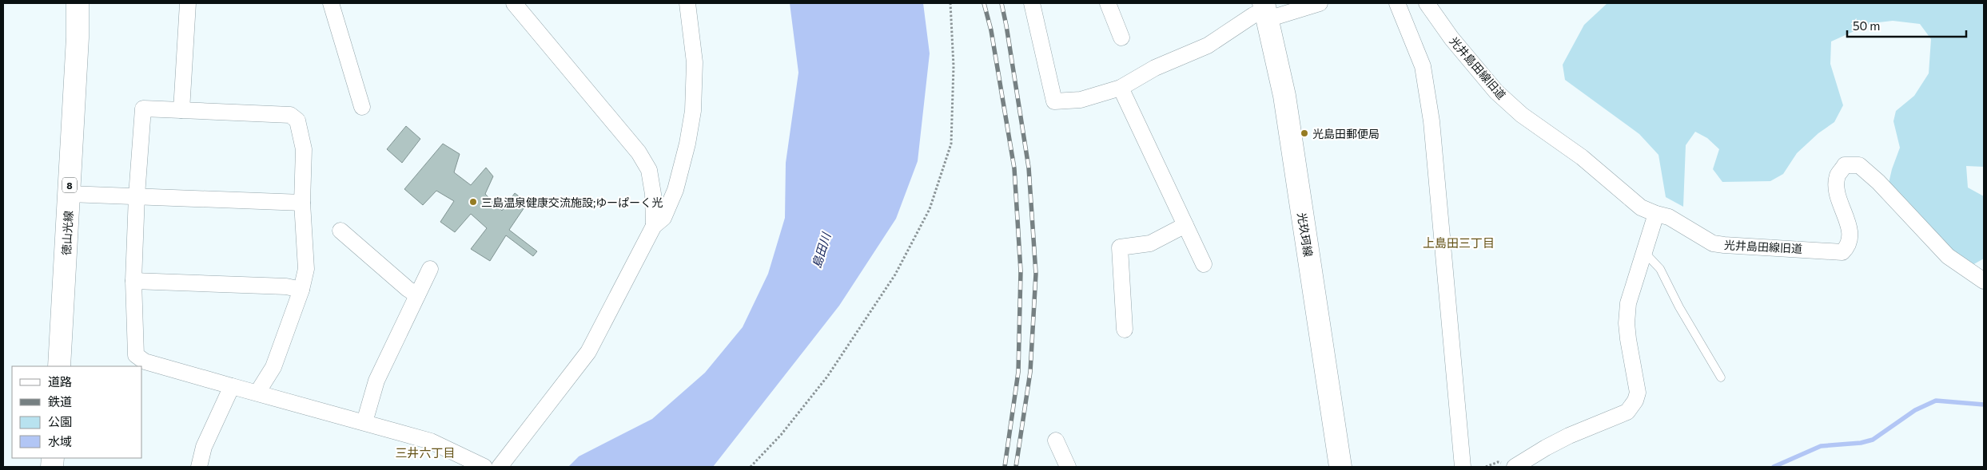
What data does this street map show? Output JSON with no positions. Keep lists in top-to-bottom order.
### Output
{
  "streets": {
    "main road": ["8", "徳山光線", "光玖珂線"],
    "street": ["光井島田線旧道"]
  },
  "districts": ["上島田三丁目", "三井六丁目"],
  "water": ["島田川"],
  "places": ["光島田郵便局", "三島温泉健康交流施設;ゆーぱーく光"],
  "legend": [
    "道路",
    "鉄道",
    "公園",
    "水域"
  ],
  "scale_bar": "50 m"
}
